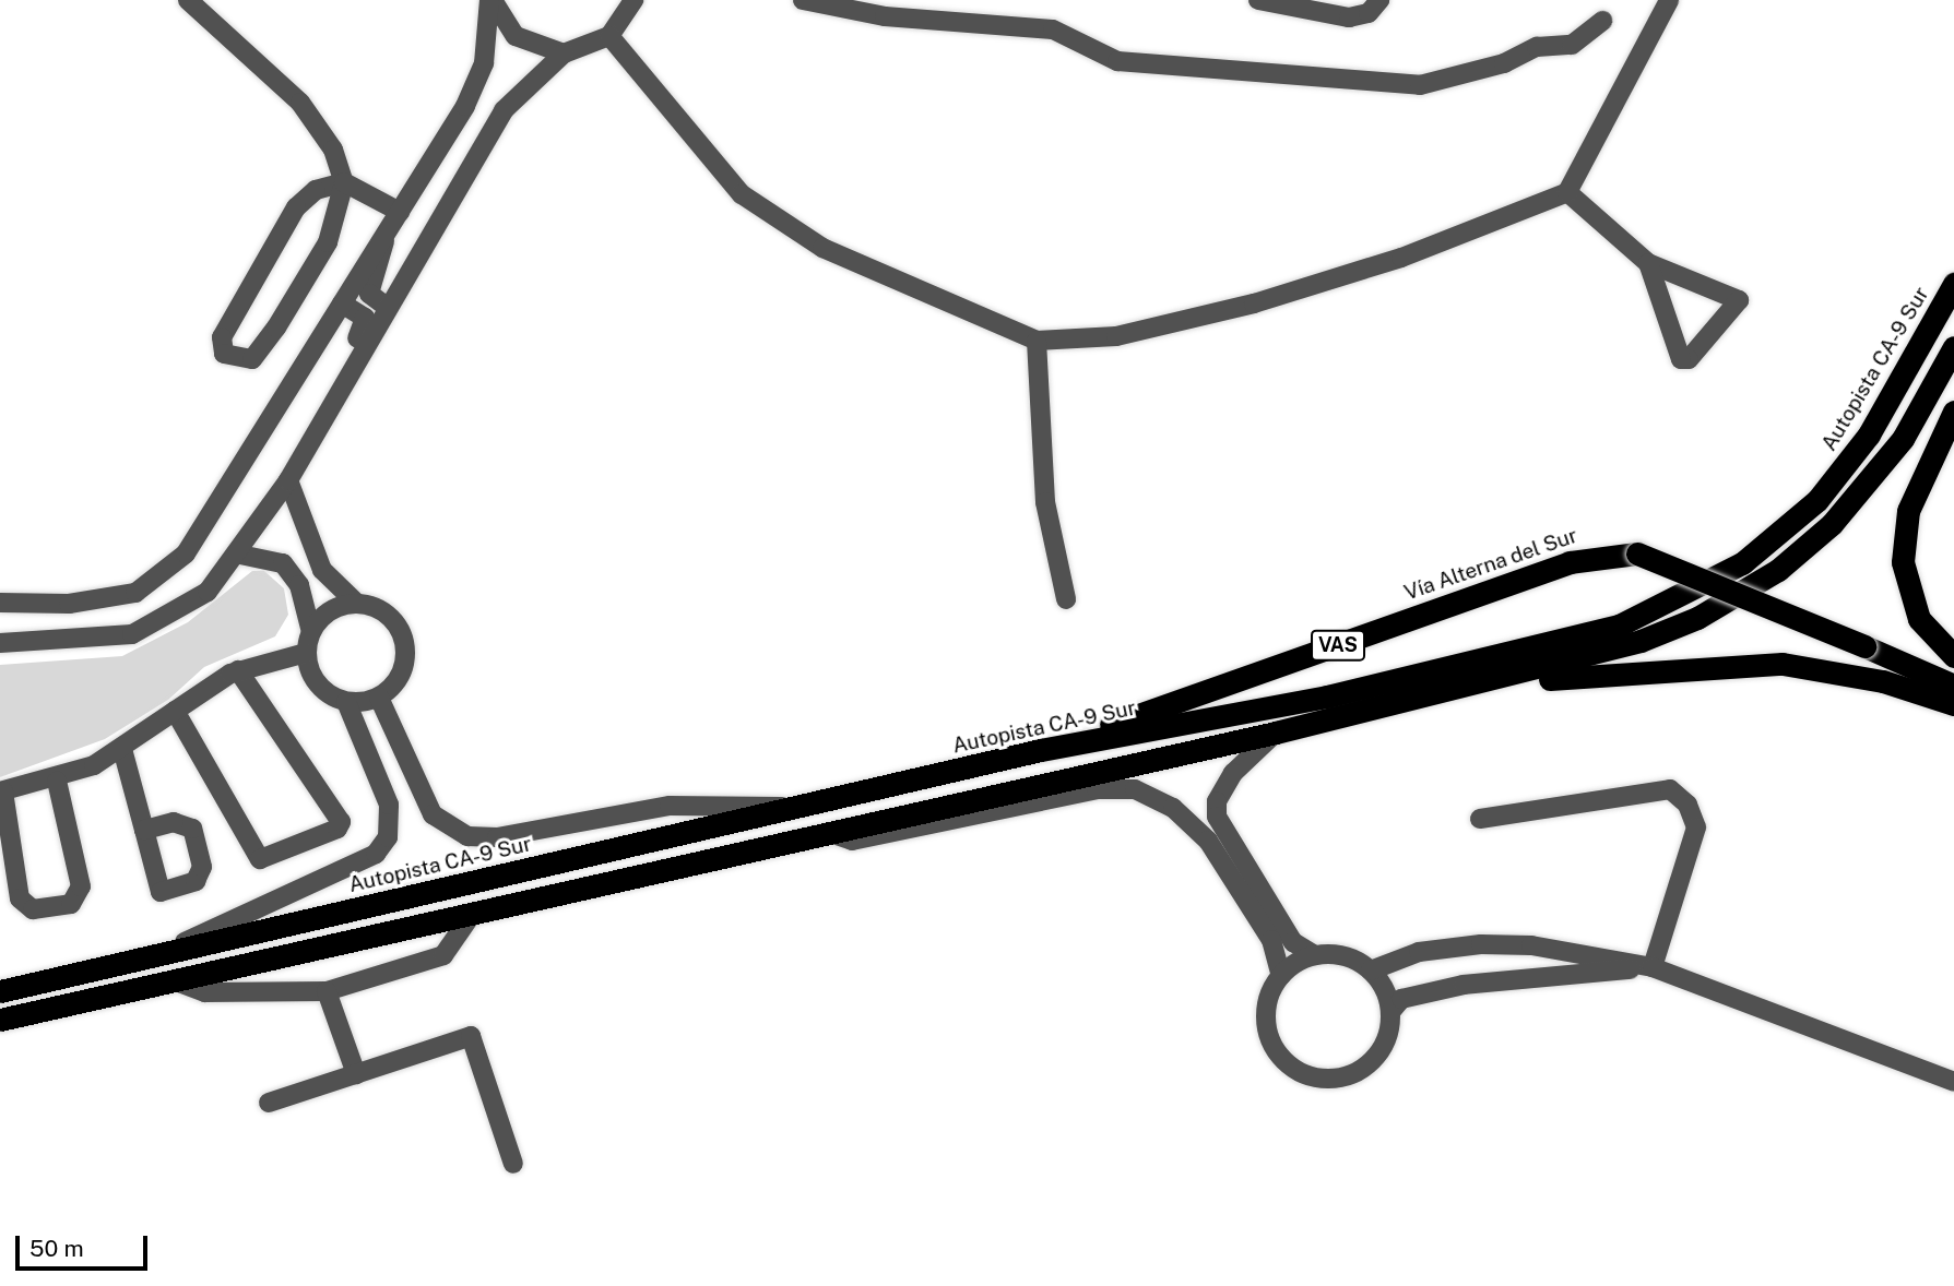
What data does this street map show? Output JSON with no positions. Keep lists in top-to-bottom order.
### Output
{
  "streets": {
    "highway": ["Autopista CA-9 Sur", "Vía Alterna del Sur", "VAS"]
  },
  "crossings": [
    ["Autopista CA-9 Sur", "Vía Alterna del Sur"]
  ],
  "scale_bar": "50 m"
}
